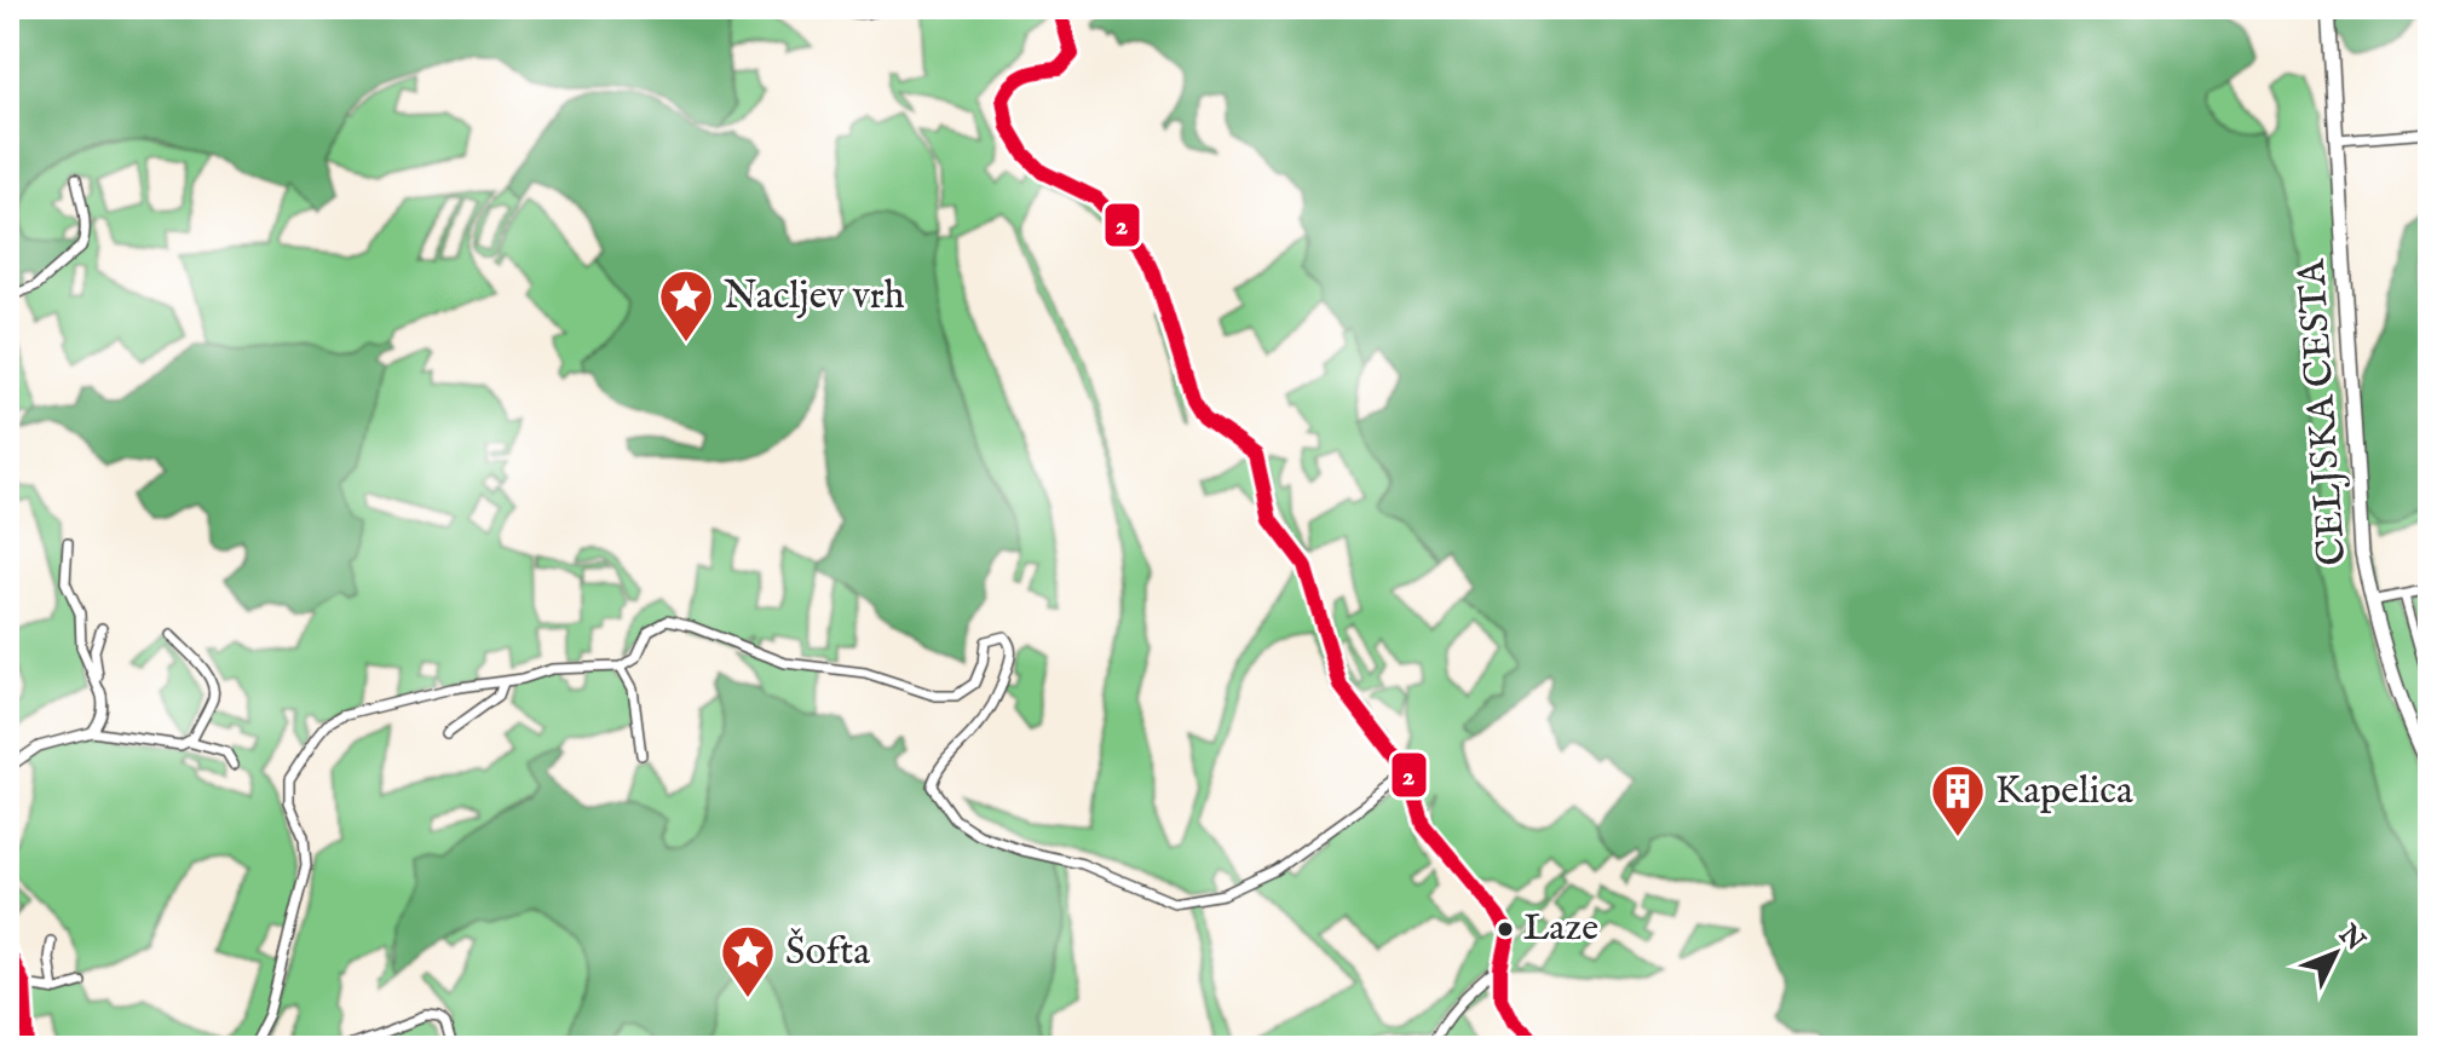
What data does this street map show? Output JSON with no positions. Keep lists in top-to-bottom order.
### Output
{
  "streets": {
    "main road": ["CELJSKA CESTA"]
  },
  "places": {
    "place": ["Nacljev vrh", "Šofta"],
    "building": ["Kapelica"],
    "other": ["Laze"]
  },
  "lines": ["transit line 2"],
  "north": "top right"
}
